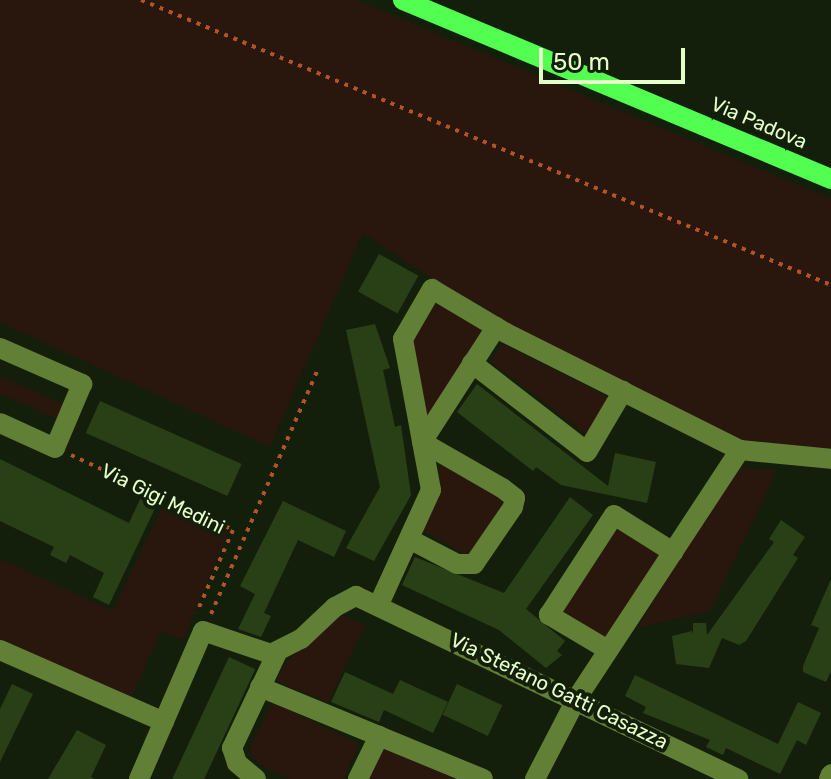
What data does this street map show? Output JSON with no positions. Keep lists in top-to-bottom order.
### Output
{
  "streets": {
    "main road": ["Via Padova"],
    "street": ["Via Stefano Gatti Casazza"],
    "path": ["Via Gigi Medini"]
  },
  "scale_bar": "50 m"
}
